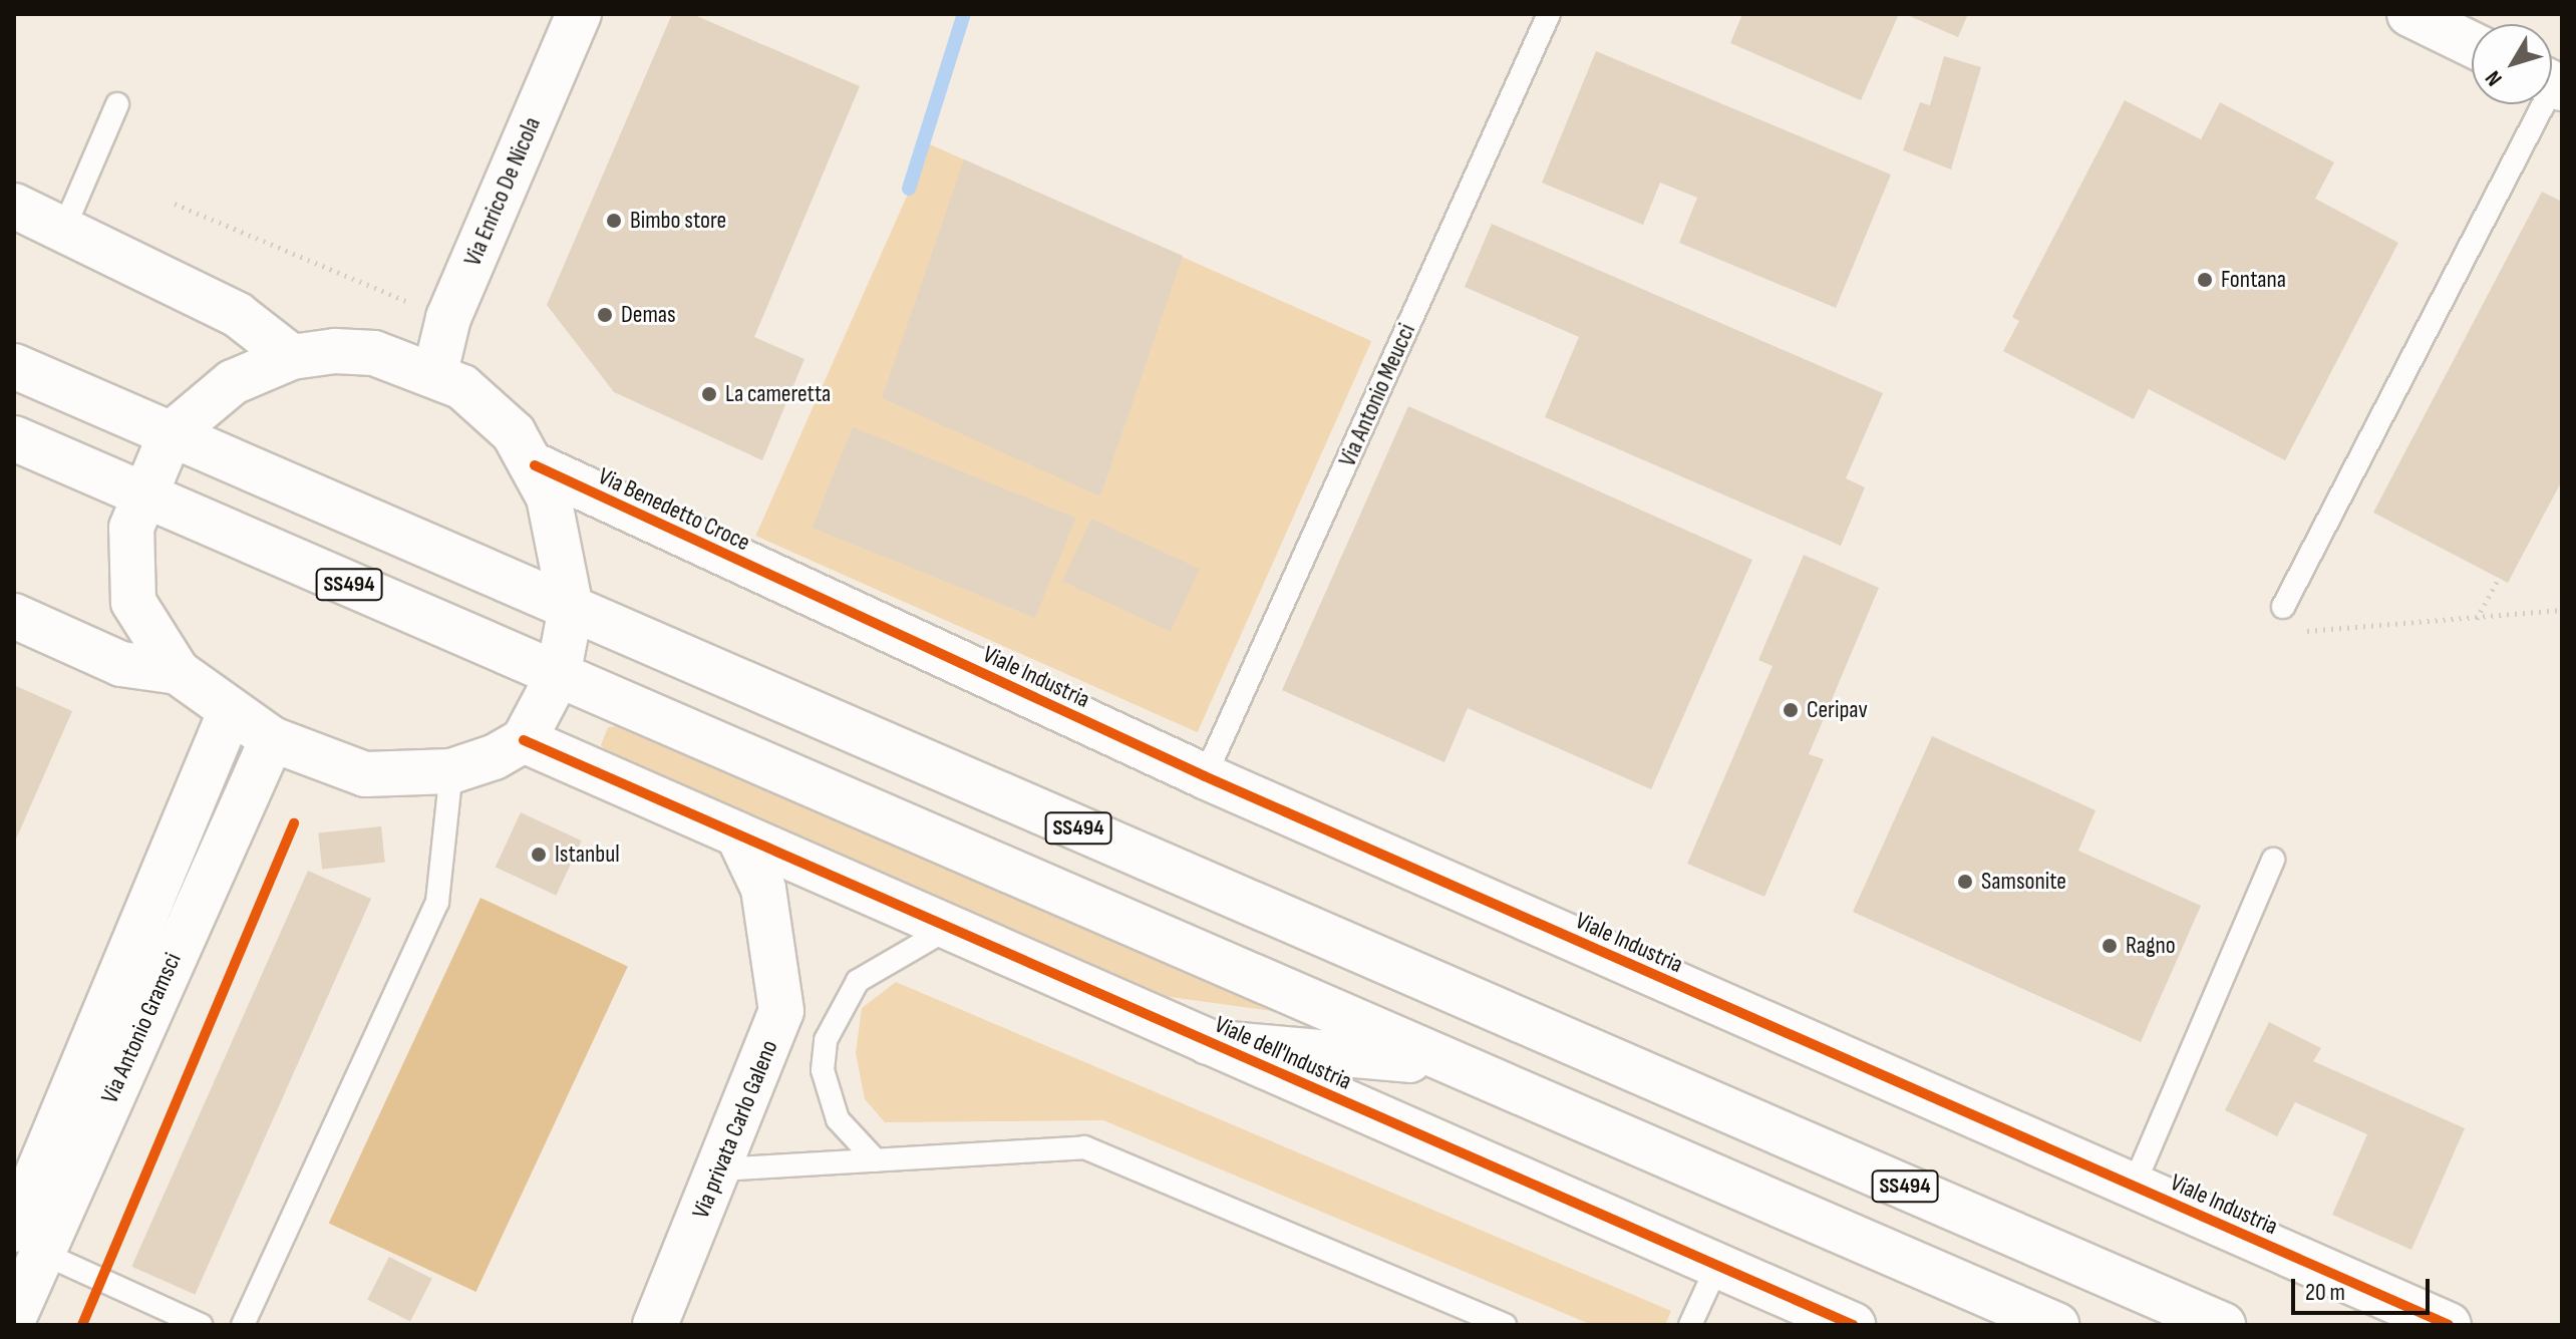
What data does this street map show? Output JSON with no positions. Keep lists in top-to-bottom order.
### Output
{
  "streets": {
    "street": [
      "Via Enrico De Nicola",
      "Via Benedetto Croce",
      "SS494",
      "Viale Industria",
      "Via Antonio Gramsci",
      "Viale dell'Industria",
      "Via privata Carlo Galeno"
    ],
    "lane": ["Via Antonio Meucci"]
  },
  "crossings": [
    ["Via Antonio Meucci", "Viale Industria"],
    ["Via Benedetto Croce", "Viale Industria"],
    ["Viale dell'Industria", "Via privata Carlo Galeno"]
  ],
  "places": [
    "Bimbo store",
    "Fontana",
    "Demas",
    "La cameretta",
    "Ceripav",
    "Istanbul",
    "Samsonite",
    "Ragno"
  ],
  "scale_bar": "20 m",
  "north": "bottom left"
}
